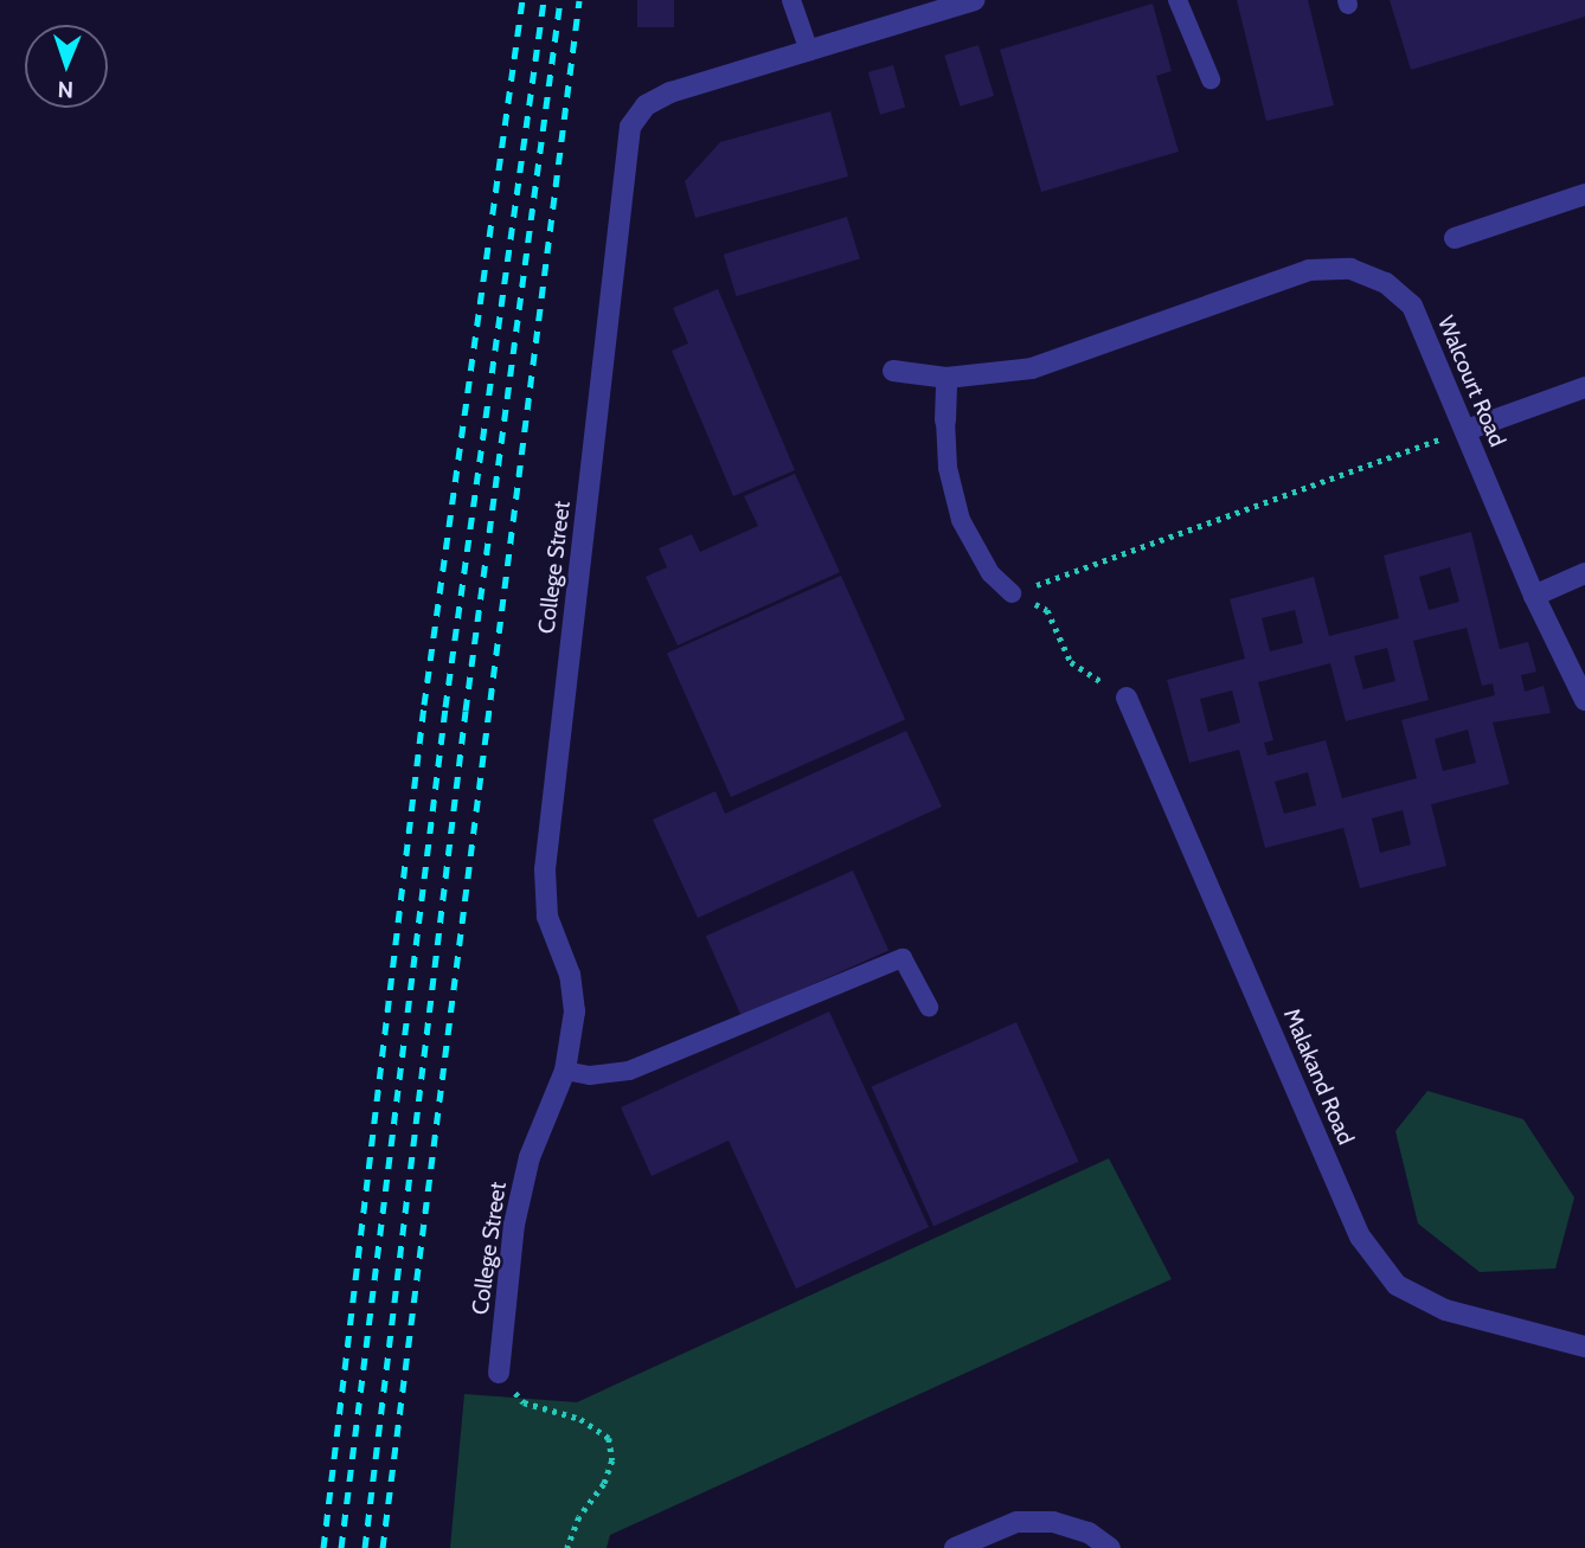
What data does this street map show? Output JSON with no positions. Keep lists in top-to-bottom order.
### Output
{
  "streets": {
    "street": ["Walcourt Road", "College Street", "Malakand Road"]
  },
  "north": "bottom"
}
